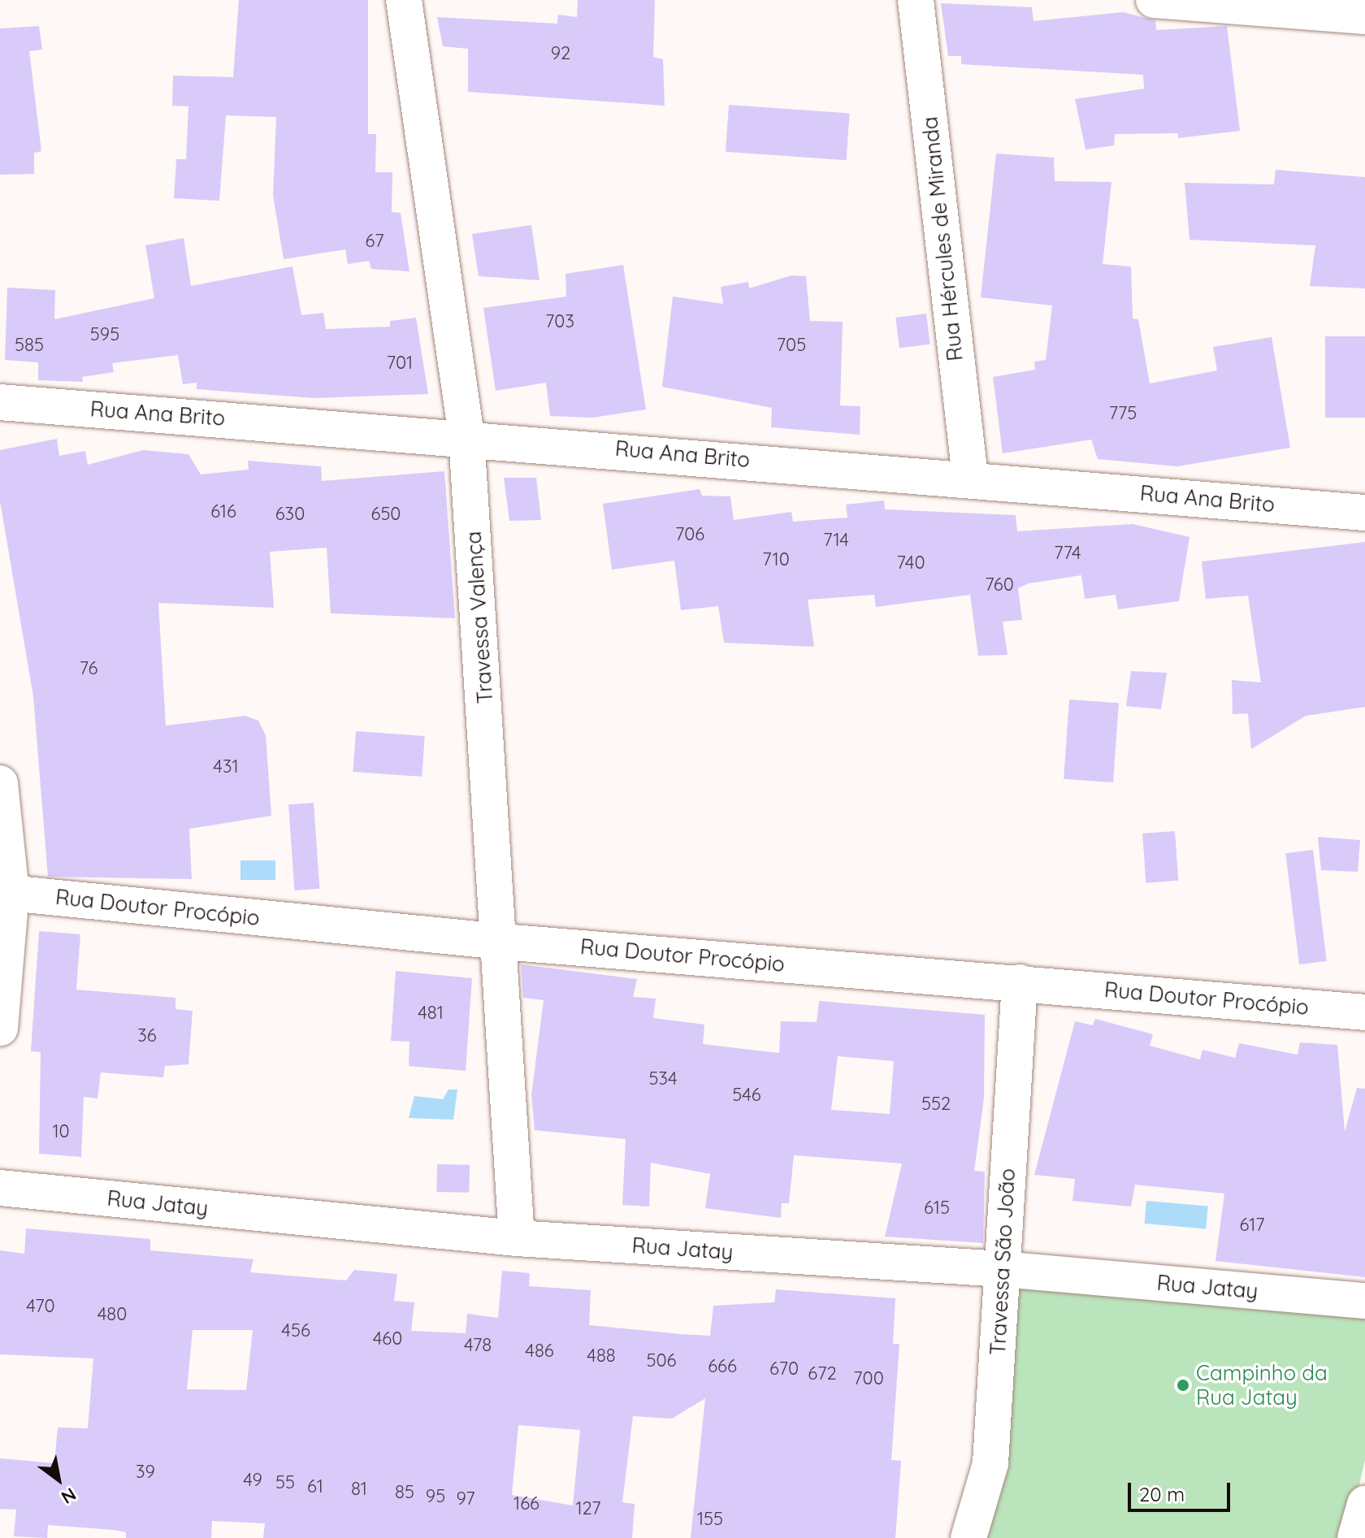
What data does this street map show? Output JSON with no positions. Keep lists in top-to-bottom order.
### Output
{
  "streets": {
    "street": [
      "Rua Hércules de Miranda",
      "Rua Ana Brito",
      "Travessa Valença",
      "Rua Doutor Procópio",
      "Rua Jatay",
      "Travessa São João"
    ]
  },
  "crossings": [
    ["Rua Hércules de Miranda", "Rua Ana Brito"],
    ["Rua Ana Brito", "Travessa Valença"],
    ["Travessa Valença", "Rua Doutor Procópio"],
    ["Travessa Valença", "Rua Jatay"],
    ["Rua Doutor Procópio", "Travessa São João"],
    ["Rua Jatay", "Travessa São João"]
  ],
  "places": ["Campinho da Rua Jatay"],
  "house_numbers": [
    "92",
    "67",
    "703",
    "595",
    "585",
    "705",
    "701",
    "775",
    "616",
    "630",
    "650",
    "706",
    "714",
    "774",
    "710",
    "740",
    "760",
    "76",
    "431",
    "481",
    "36",
    "534",
    "546",
    "552",
    "10",
    "615",
    "617",
    "470",
    "480",
    "456",
    "460",
    "478",
    "486",
    "488",
    "506",
    "666",
    "670",
    "672",
    "700",
    "39",
    "49",
    "55",
    "61",
    "81",
    "85",
    "95",
    "97",
    "166",
    "127",
    "155"
  ],
  "scale_bar": "20 m",
  "north": "bottom right"
}
